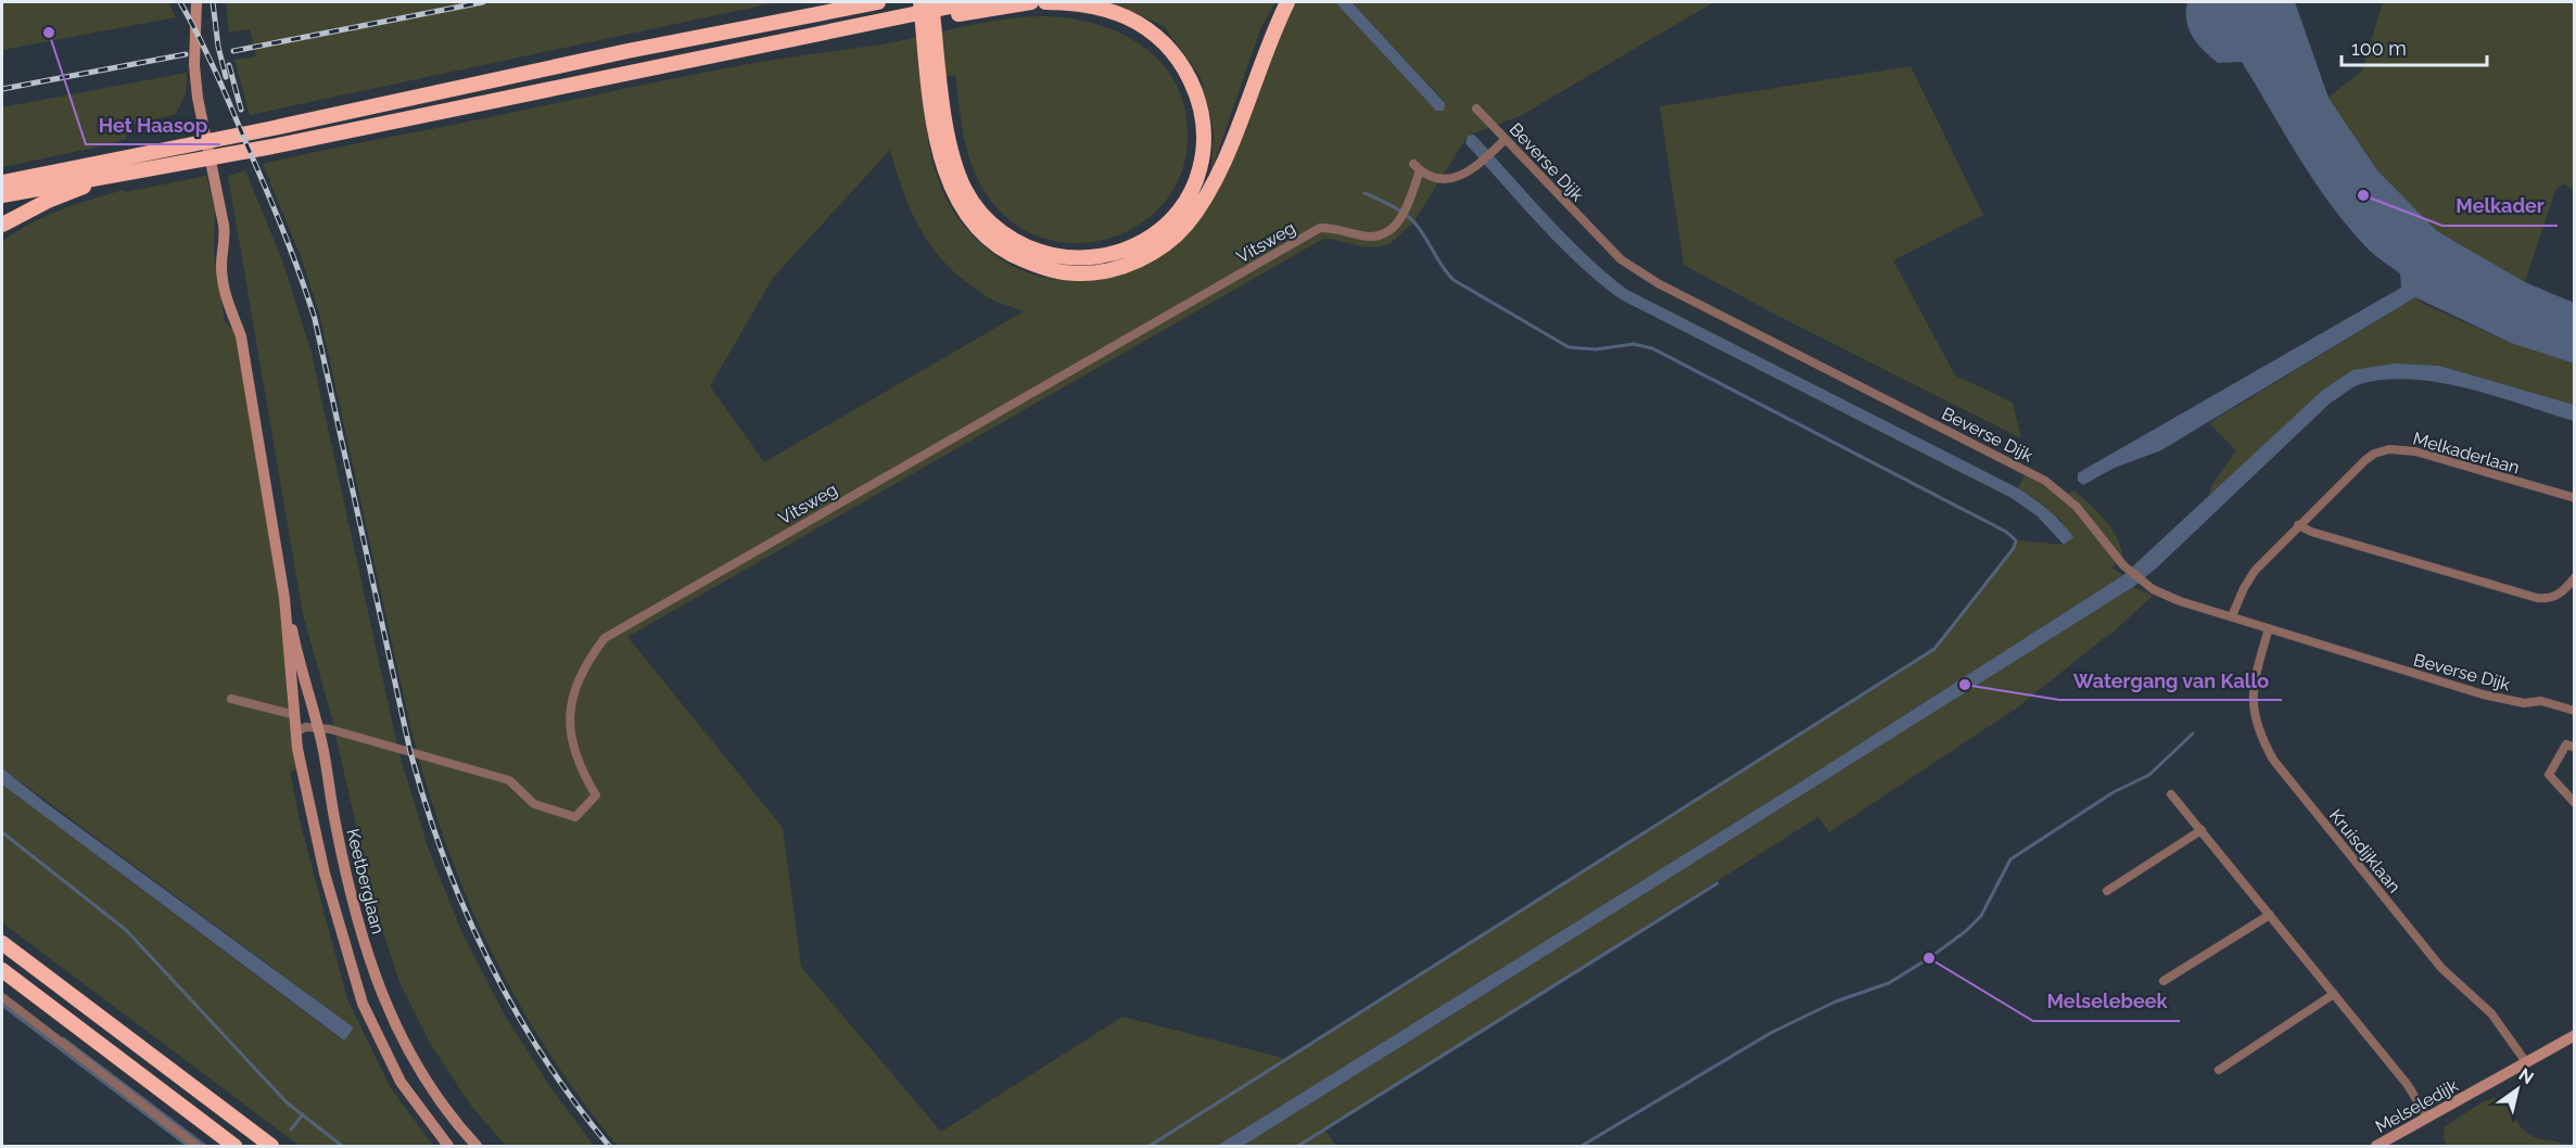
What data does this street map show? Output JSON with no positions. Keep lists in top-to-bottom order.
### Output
{
  "streets": {
    "main road": ["Keetberglaan", "Melseledijk"],
    "street": [
      "Beverse Dijk",
      "Vitsweg",
      "Melkaderlaan",
      "Kruisdijklaan"
    ]
  },
  "crossings": [
    ["Beverse Dijk", "Vitsweg"],
    ["Beverse Dijk", "Melkaderlaan"],
    ["Beverse Dijk", "Kruisdijklaan"],
    ["Vitsweg", "Keetberglaan"],
    ["Kruisdijklaan", "Melseledijk"]
  ],
  "places": [
    "Het Haasop",
    "Melkader",
    "Watergang van Kallo",
    "Melselebeek"
  ],
  "scale_bar": "100 m",
  "north": "top right"
}
